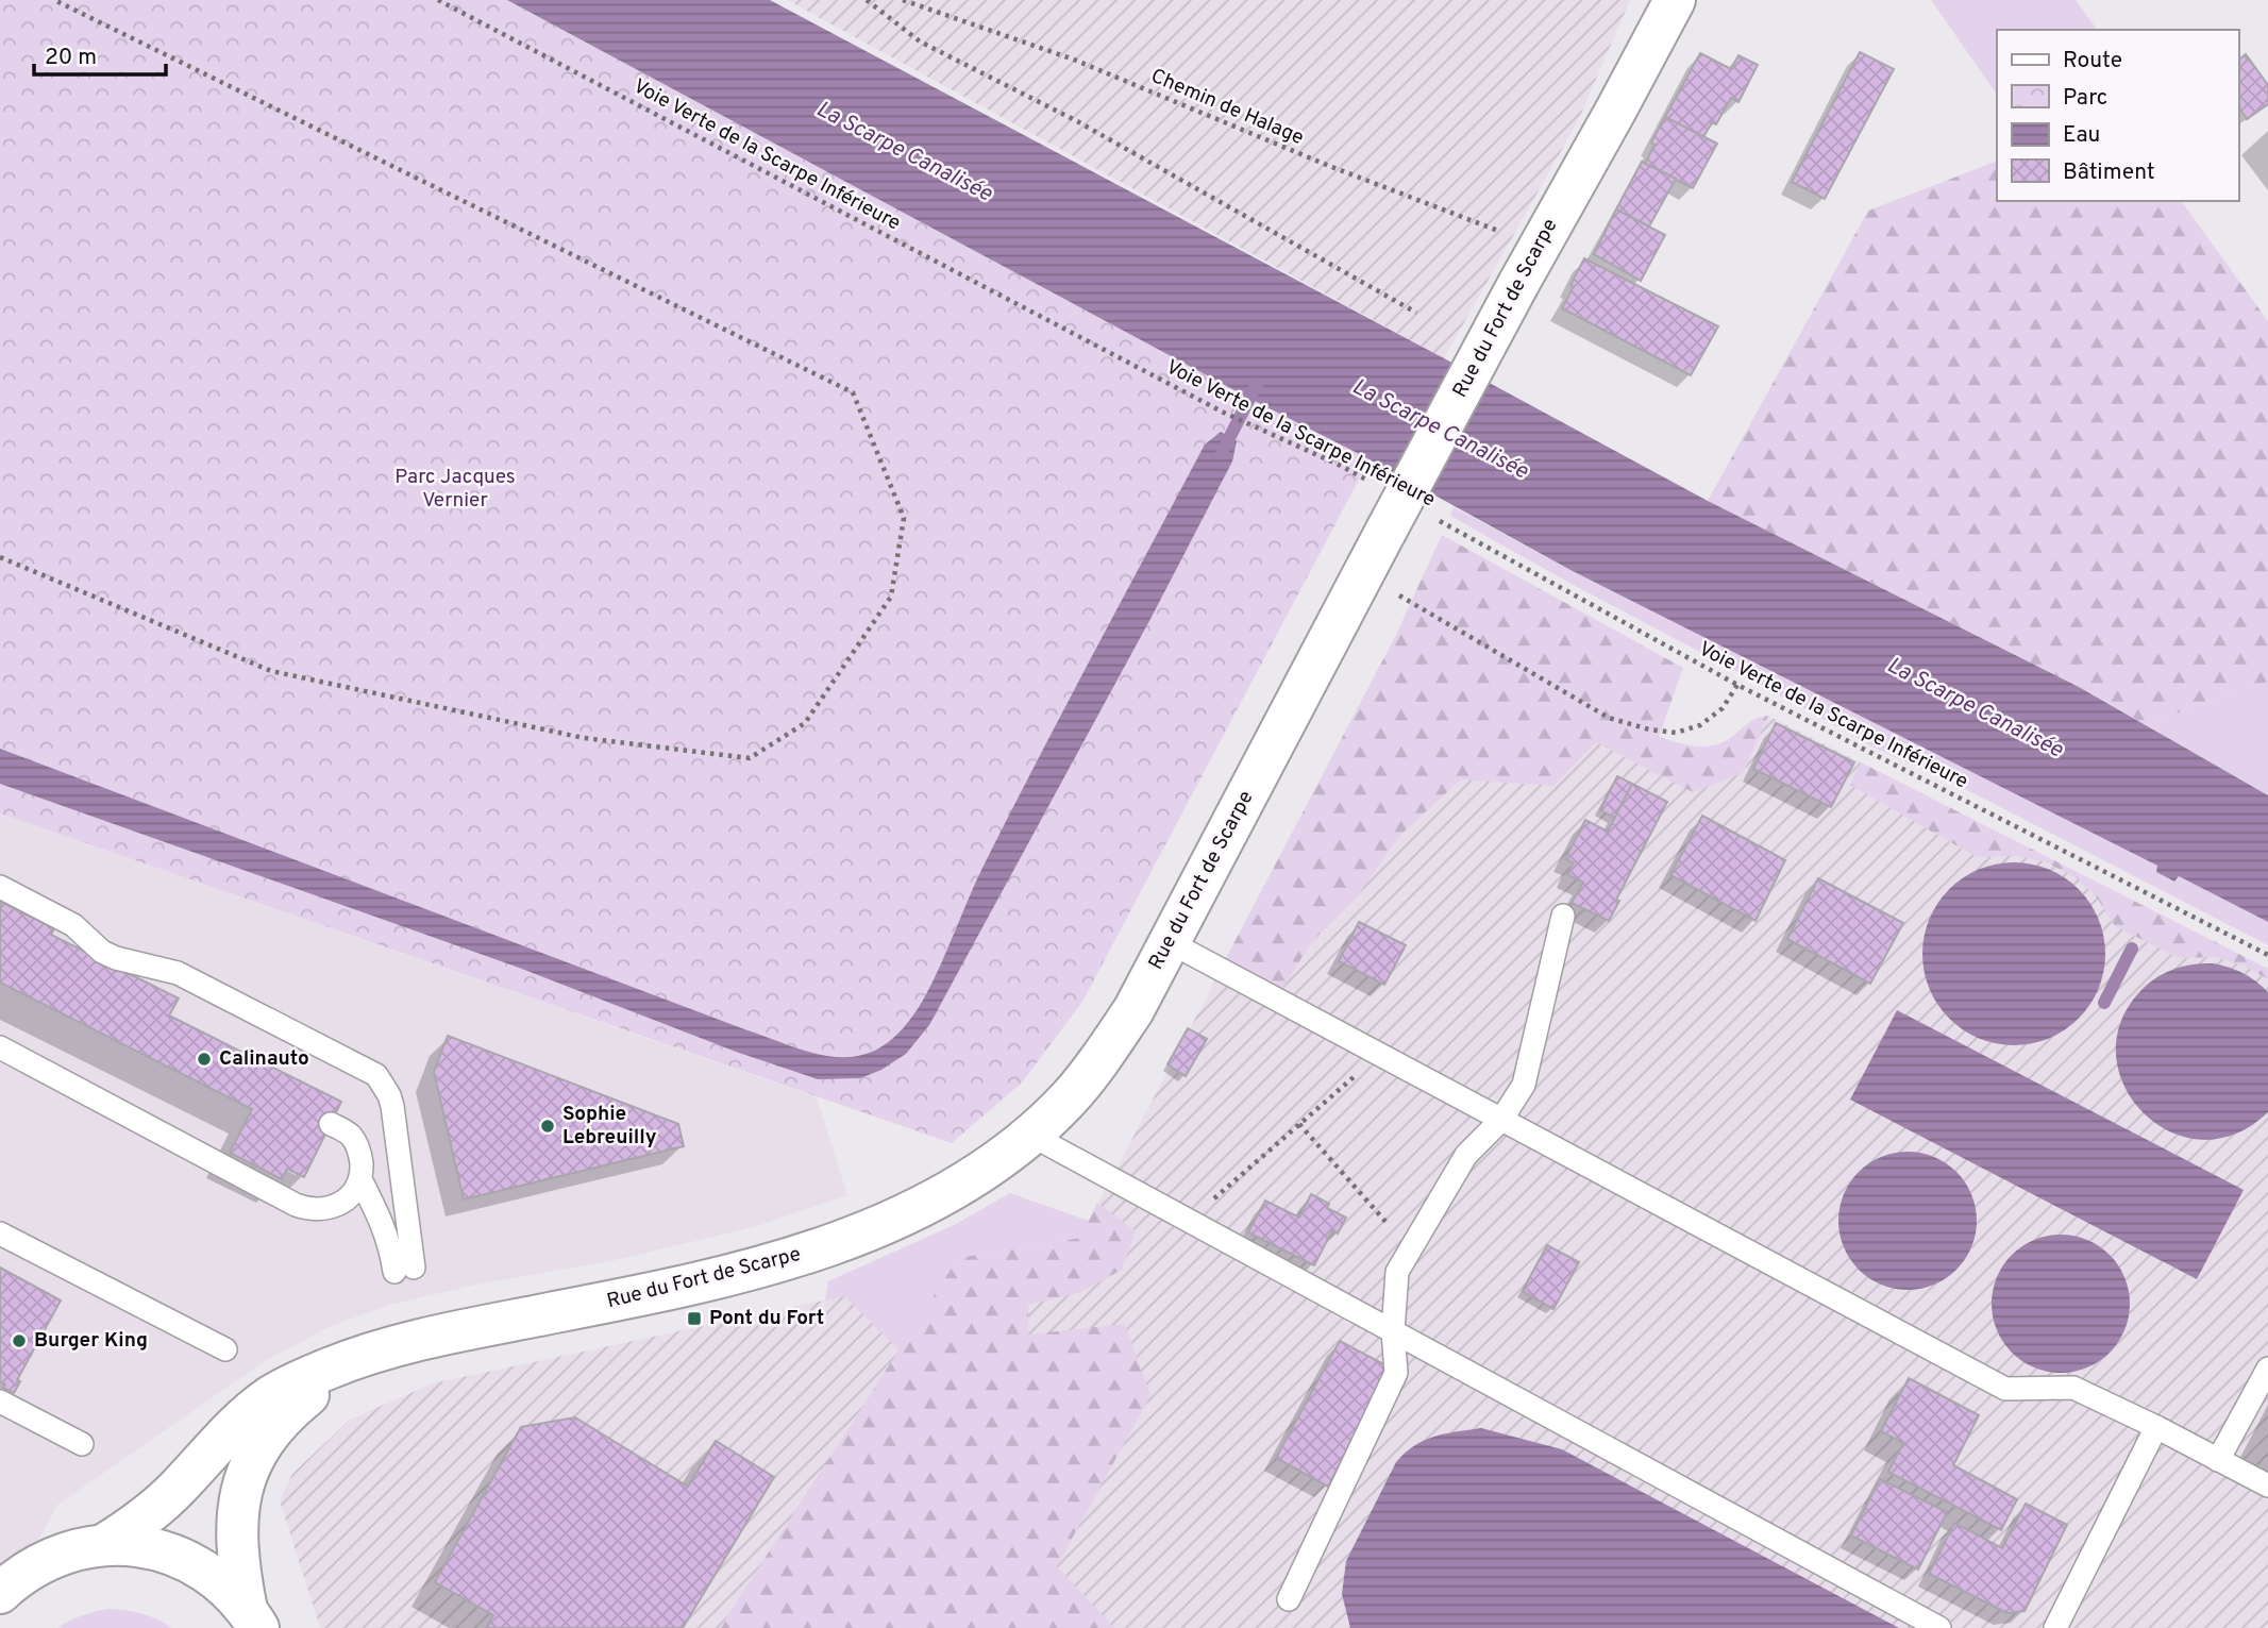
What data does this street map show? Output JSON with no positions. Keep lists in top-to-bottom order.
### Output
{
  "streets": {
    "main road": ["Rue du Fort de Scarpe"],
    "path": ["Chemin de Halage", "Voie Verte de la Scarpe Inférieure"]
  },
  "crossings": [
    ["Chemin de Halage", "Rue du Fort de Scarpe"]
  ],
  "water": ["La Scarpe Canalisée"],
  "parks": ["Parc Jacques Vernier"],
  "places": {
    "other": ["Calinauto", "Sophie Lebreuilly", "Burger King"],
    "transit": ["Pont du Fort"]
  },
  "legend": [
    "Route",
    "Parc",
    "Eau",
    "Bâtiment"
  ],
  "scale_bar": "20 m"
}
